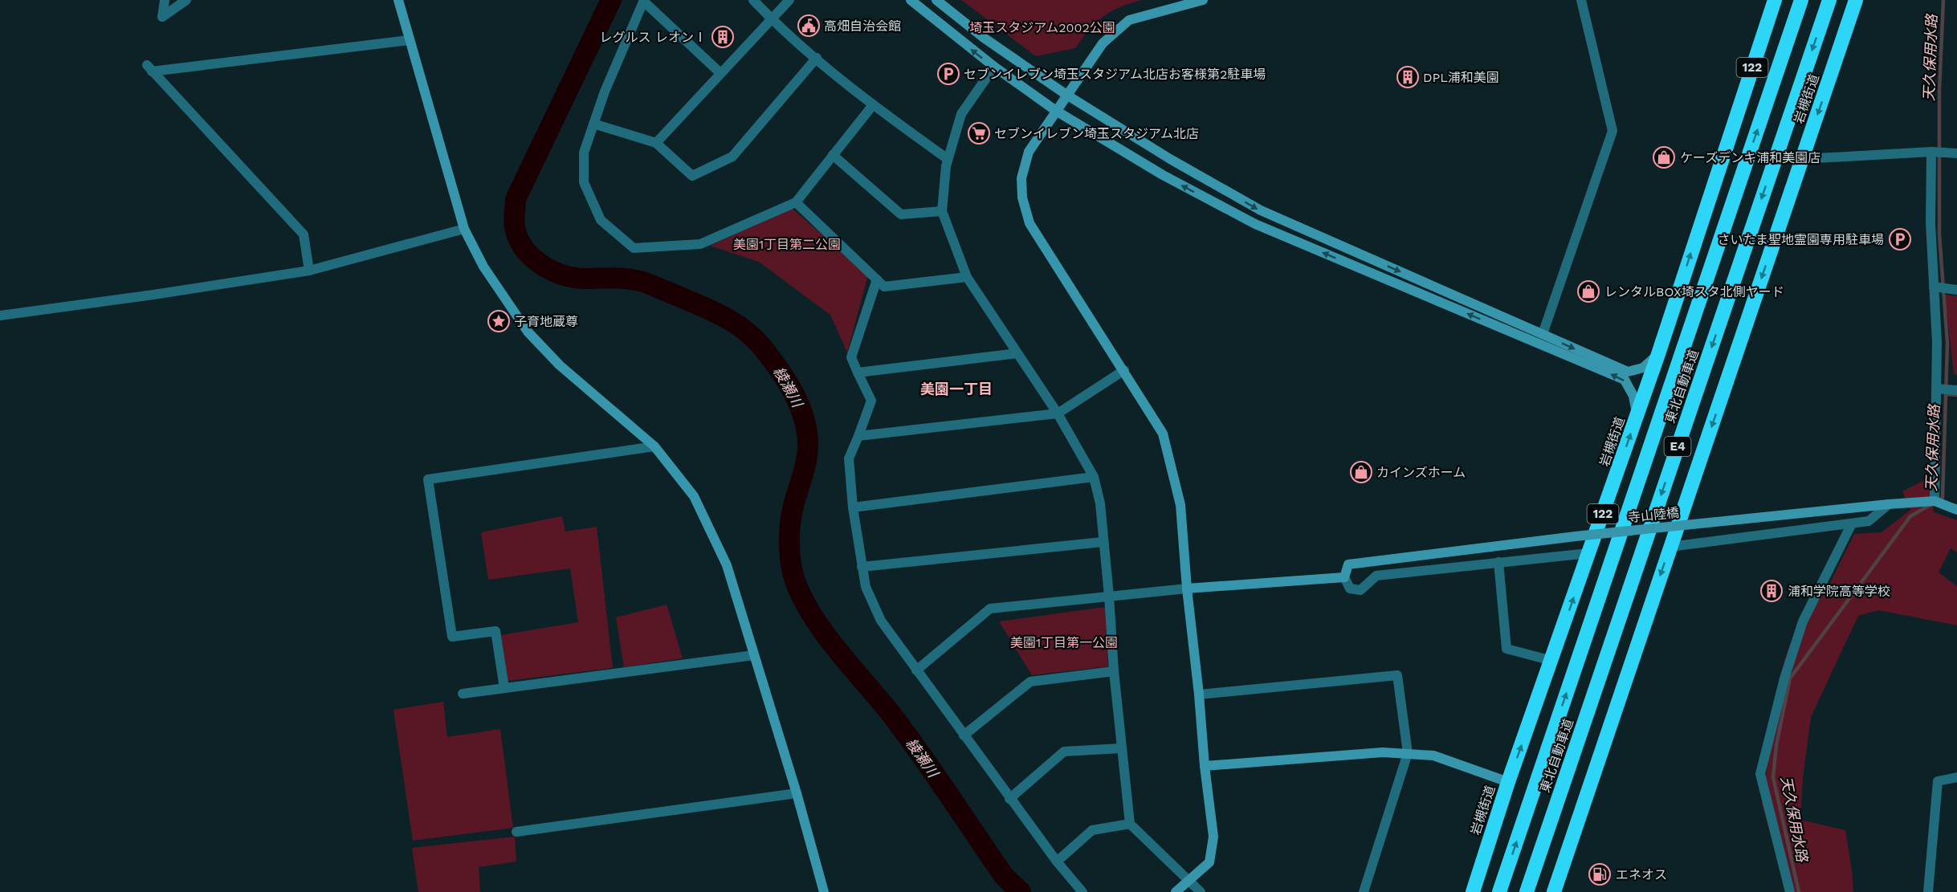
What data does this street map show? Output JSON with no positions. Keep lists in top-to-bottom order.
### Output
{
  "streets": {
    "highway": [
      "122",
      "岩槻街道",
      "東北自動車道",
      "E4"
    ],
    "street": ["寺山陸橋"]
  },
  "districts": ["美園一丁目"],
  "water": ["天久保用水路", "綾瀬川"],
  "parks": ["埼玉スタジアム2002公園", "美園1丁目第二公園", "美園1丁目第一公園"],
  "places": {
    "public building": ["高畑自治会館"],
    "building": ["レグルス レオンⅠ", "DPL浦和美園", "浦和学院高等学校"],
    "parking": ["セブンイレブン埼玉スタジアム北店お客様第2駐車場", "さいたま聖地霊園専用駐車場"],
    "supermarket": ["セブンイレブン埼玉スタジアム北店"],
    "shop": ["ケーズデンキ浦和美園店", "レンタルBOX埼スタ北側ヤード", "カインズホーム"],
    "place": ["子育地蔵尊"],
    "fuel station": ["エネオス"]
  }
}
